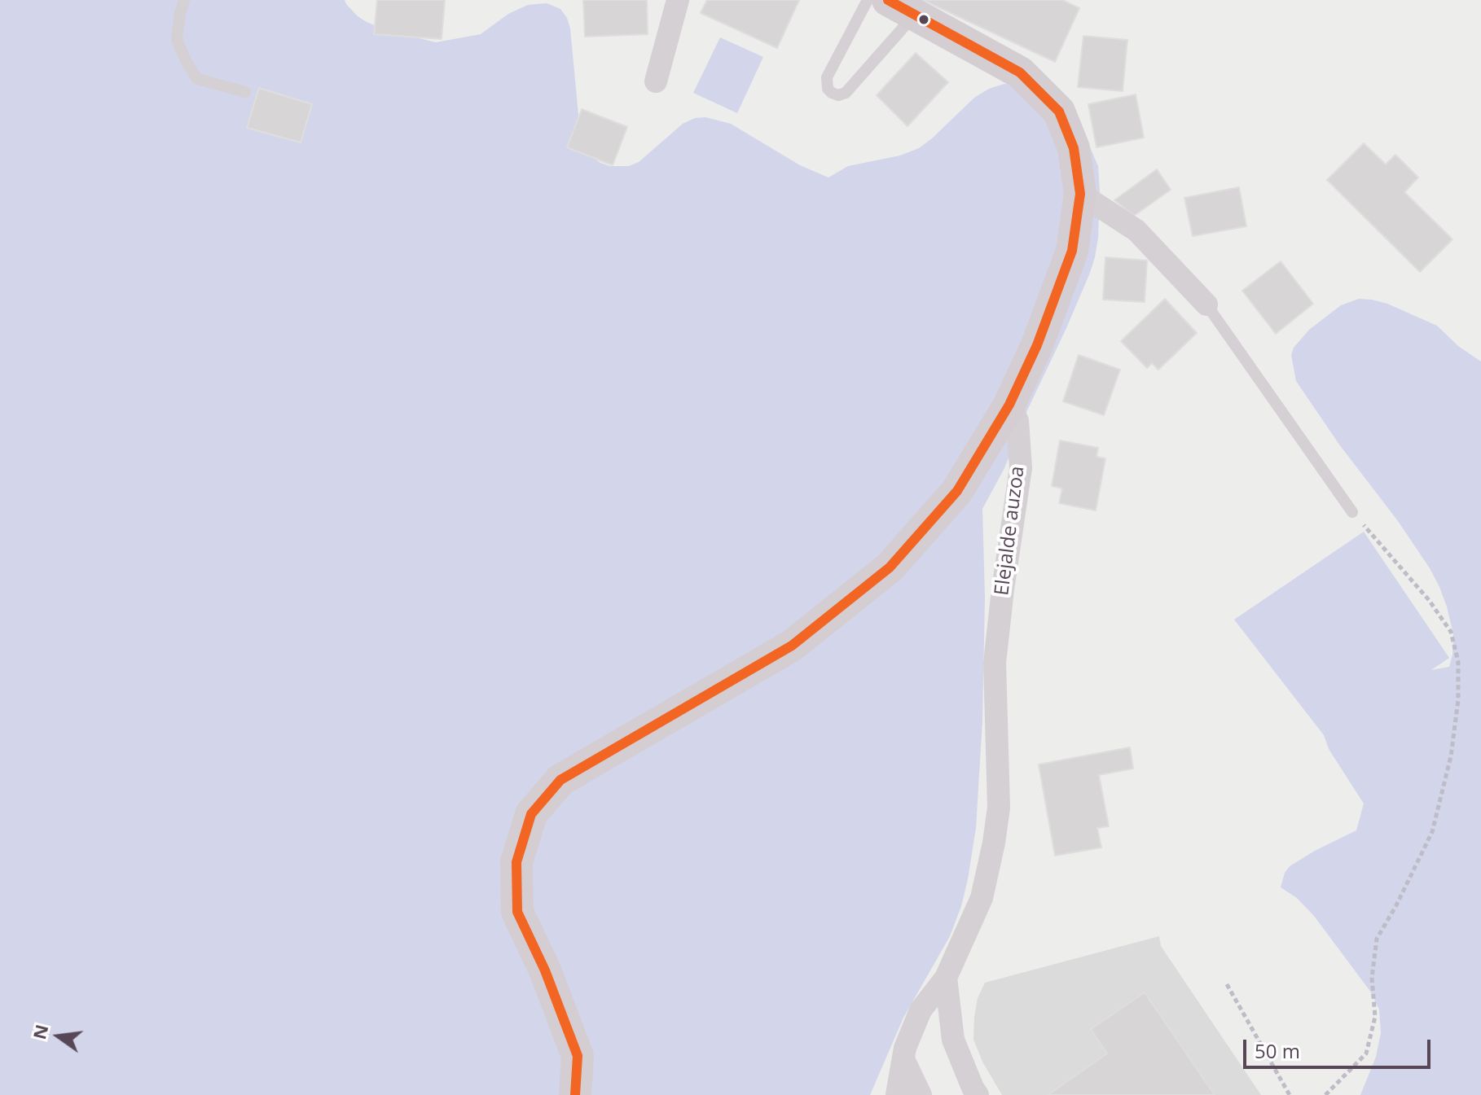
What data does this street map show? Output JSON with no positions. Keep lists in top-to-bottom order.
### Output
{
  "streets": {
    "street": ["Elejalde auzoa"]
  },
  "scale_bar": "50 m",
  "north": "left"
}
